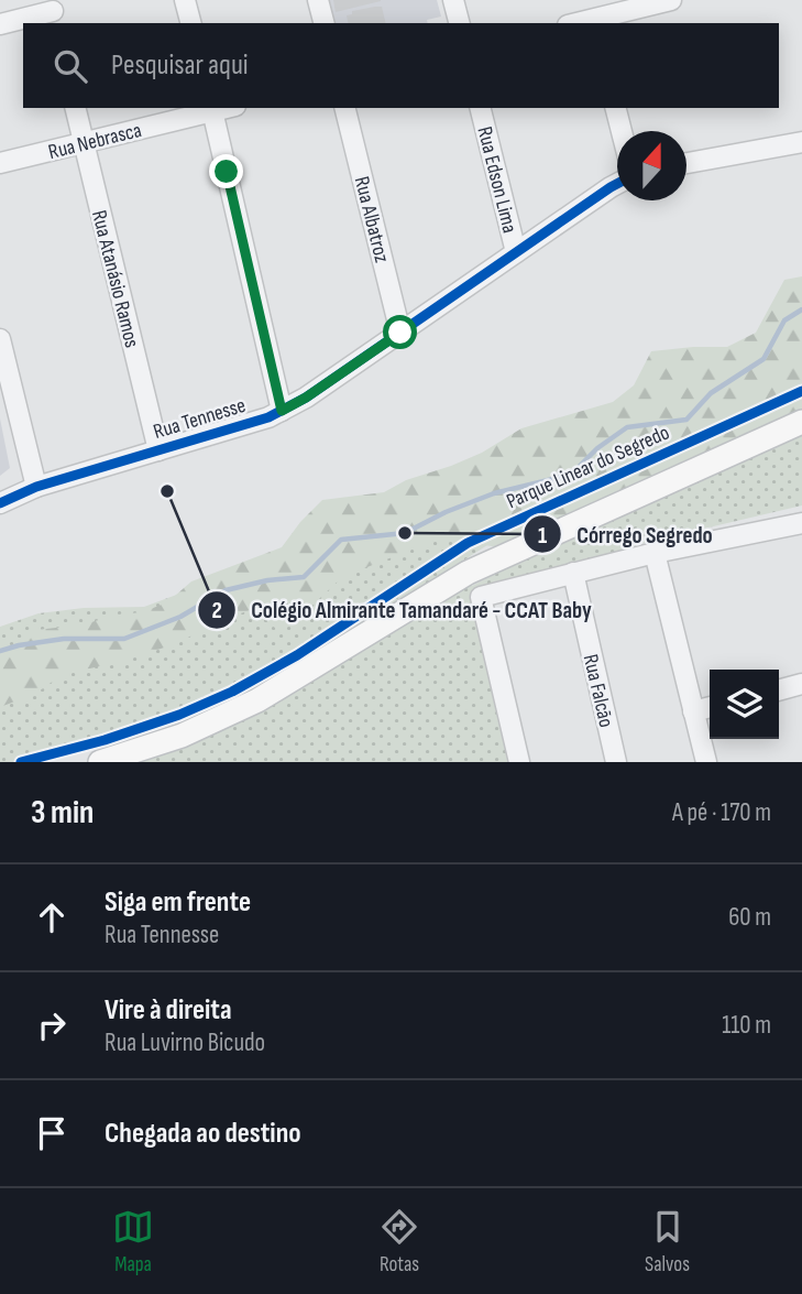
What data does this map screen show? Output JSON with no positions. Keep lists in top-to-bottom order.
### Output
{
  "streets": {
    "street": [
      "Rua Nebrasca",
      "Rua Edson Lima",
      "Rua Albatroz",
      "Rua Atanásio Ramos",
      "Rua Tennesse",
      "Rua Falcão"
    ],
    "cycle path": ["Parque Linear do Segredo"]
  },
  "crossings": [
    ["Rua Nebrasca", "Rua Atanásio Ramos"],
    ["Rua Edson Lima", "Rua Tennesse"],
    ["Rua Albatroz", "Rua Tennesse"],
    ["Rua Atanásio Ramos", "Rua Tennesse"]
  ],
  "places": ["Colégio Almirante Tamandaré - CCAT Baby", "Córrego Segredo"],
  "north": "top",
  "page": {
    "search": "Pesquisar aqui",
    "heading": ["3 min", "A pé · 170 m"],
    "list": [
      ["Siga em frente", "Rua Tennesse", "60 m"],
      ["Vire à direita", "Rua Luvirno Bicudo", "110 m"],
      "Chegada ao destino"
    ],
    "nav": ["Mapa", "Rotas", "Salvos"]
  }
}
